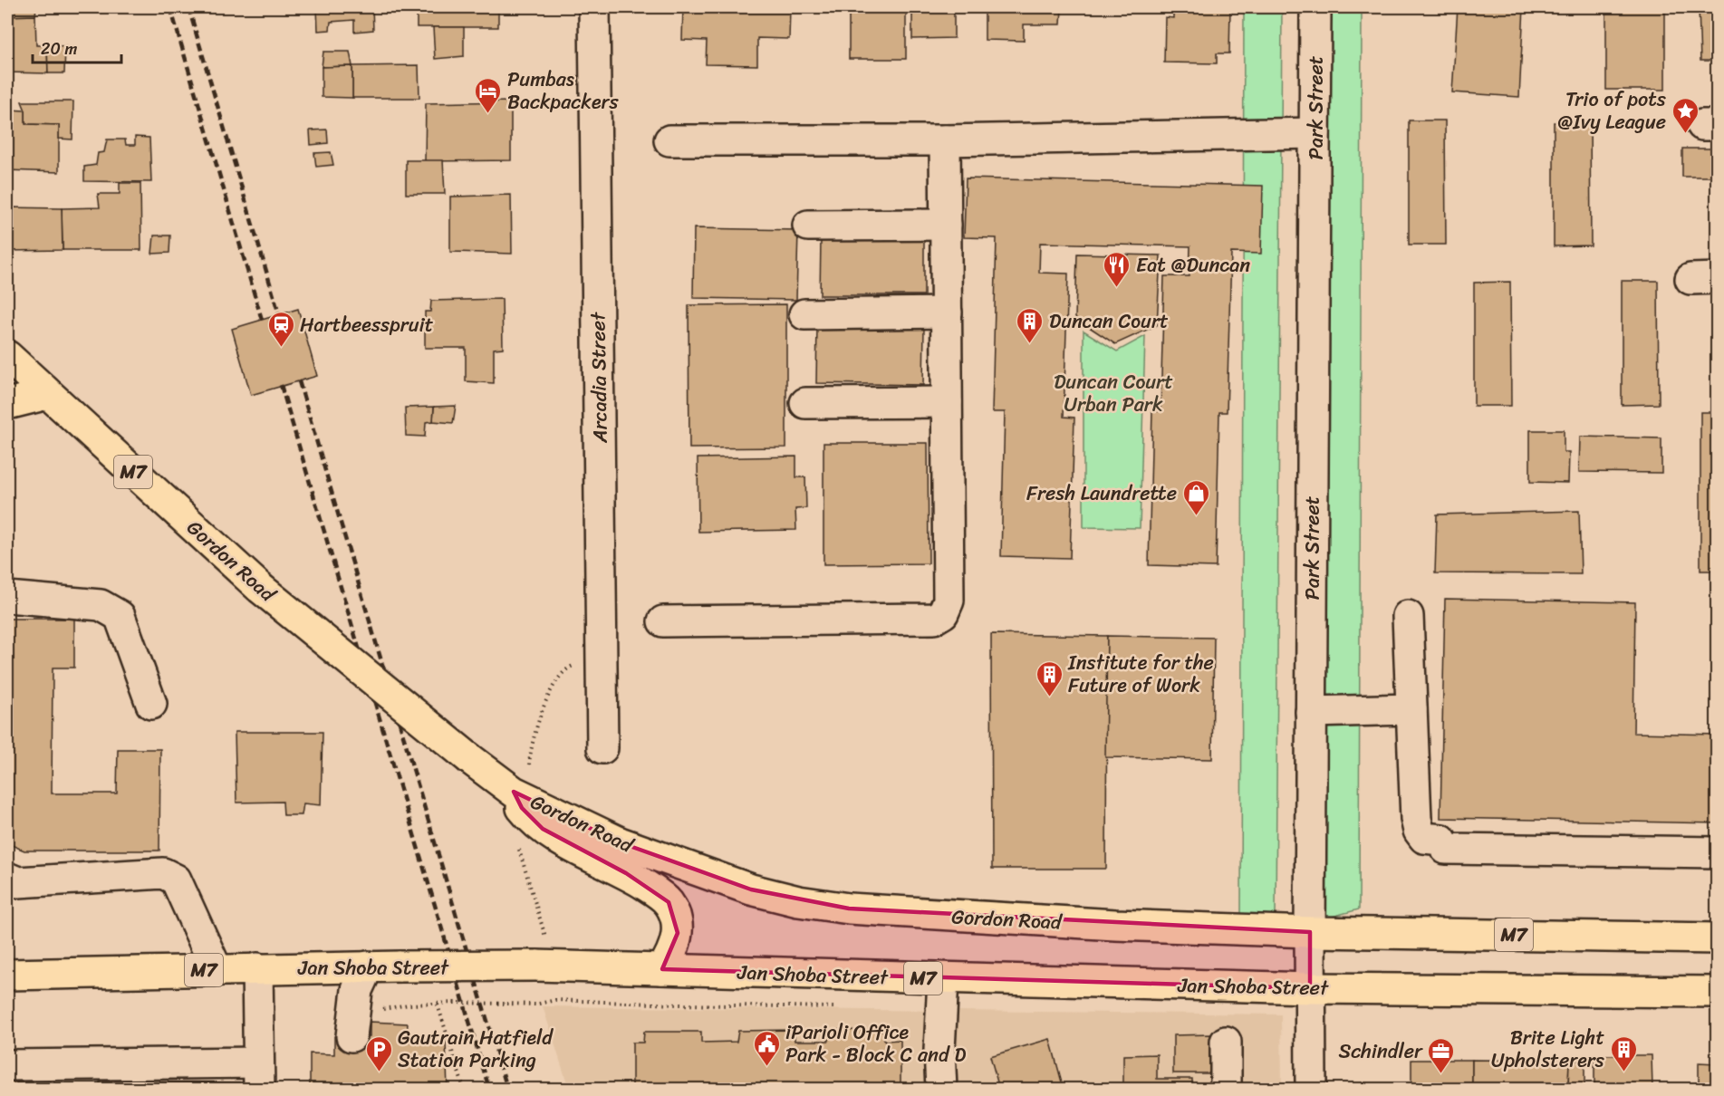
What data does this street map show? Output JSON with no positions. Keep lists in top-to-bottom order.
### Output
{
  "streets": {
    "main road": ["M7", "Gordon Road", "Jan Shoba Street"],
    "street": ["Park Street", "Arcadia Street"]
  },
  "crossings": [
    ["Park Street", "M7"],
    ["Park Street", "Gordon Road"],
    ["Park Street", "Jan Shoba Street"],
    ["M7", "Gordon Road"]
  ],
  "parks": ["Duncan Court Urban Park"],
  "places": {
    "hotel": ["Pumbas Backpackers"],
    "place": ["Trio of pots @Ivy League"],
    "restaurant": ["Eat @Duncan"],
    "building": ["Duncan Court", "Institute for the Future of Work", "Brite Light Upholsterers"],
    "station": ["Hartbeesspruit"],
    "shop": ["Fresh Laundrette"],
    "public building": ["iParioli Office Park - Block C and D"],
    "parking": ["Gautrain Hatfield Station Parking"],
    "office": ["Schindler"]
  },
  "scale_bar": "20 m"
}
